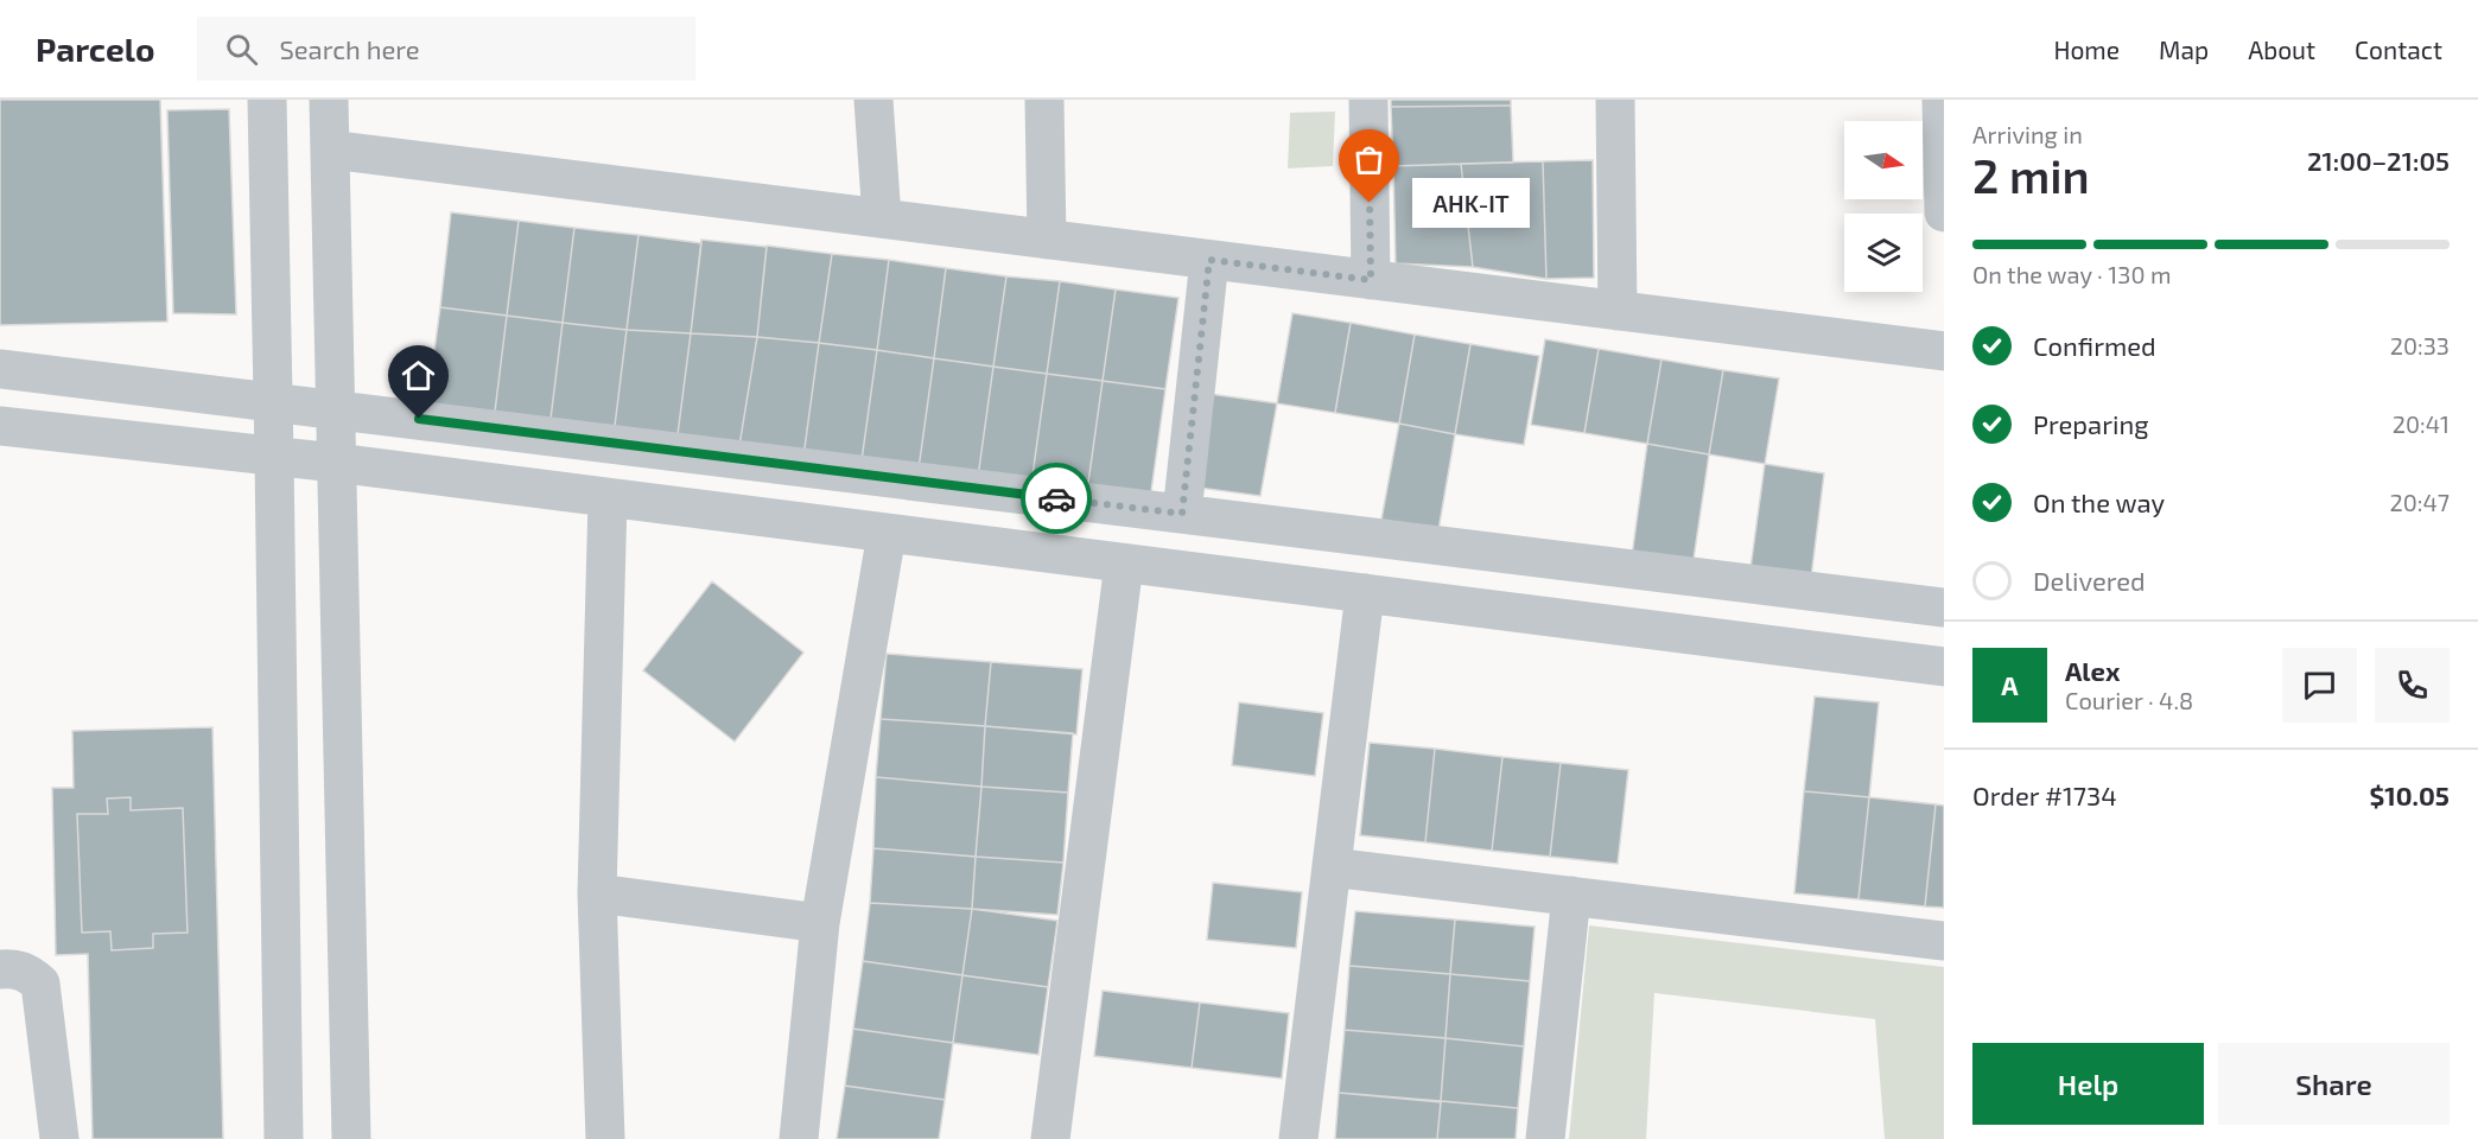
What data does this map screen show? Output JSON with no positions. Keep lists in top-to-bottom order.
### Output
{
  "places": ["AHK-IT"],
  "north": "right",
  "page": {
    "header": "Parcelo",
    "search": "Search here",
    "nav": [
      "Home",
      "Map",
      "About",
      "Contact"
    ],
    "heading": ["2 min", "Arriving in", "21:00–21:05"],
    "panel": [
      "Alex",
      "Courier · 4.8",
      "Order #1734",
      "$10.05"
    ],
    "bubble": "AHK-IT",
    "bar": "On the way · 130 m",
    "list": [
      ["Confirmed", "20:33"],
      ["Preparing", "20:41"],
      ["On the way", "20:47"],
      "Delivered"
    ],
    "round": "A",
    "buttons": ["Help", "Share"]
  }
}
